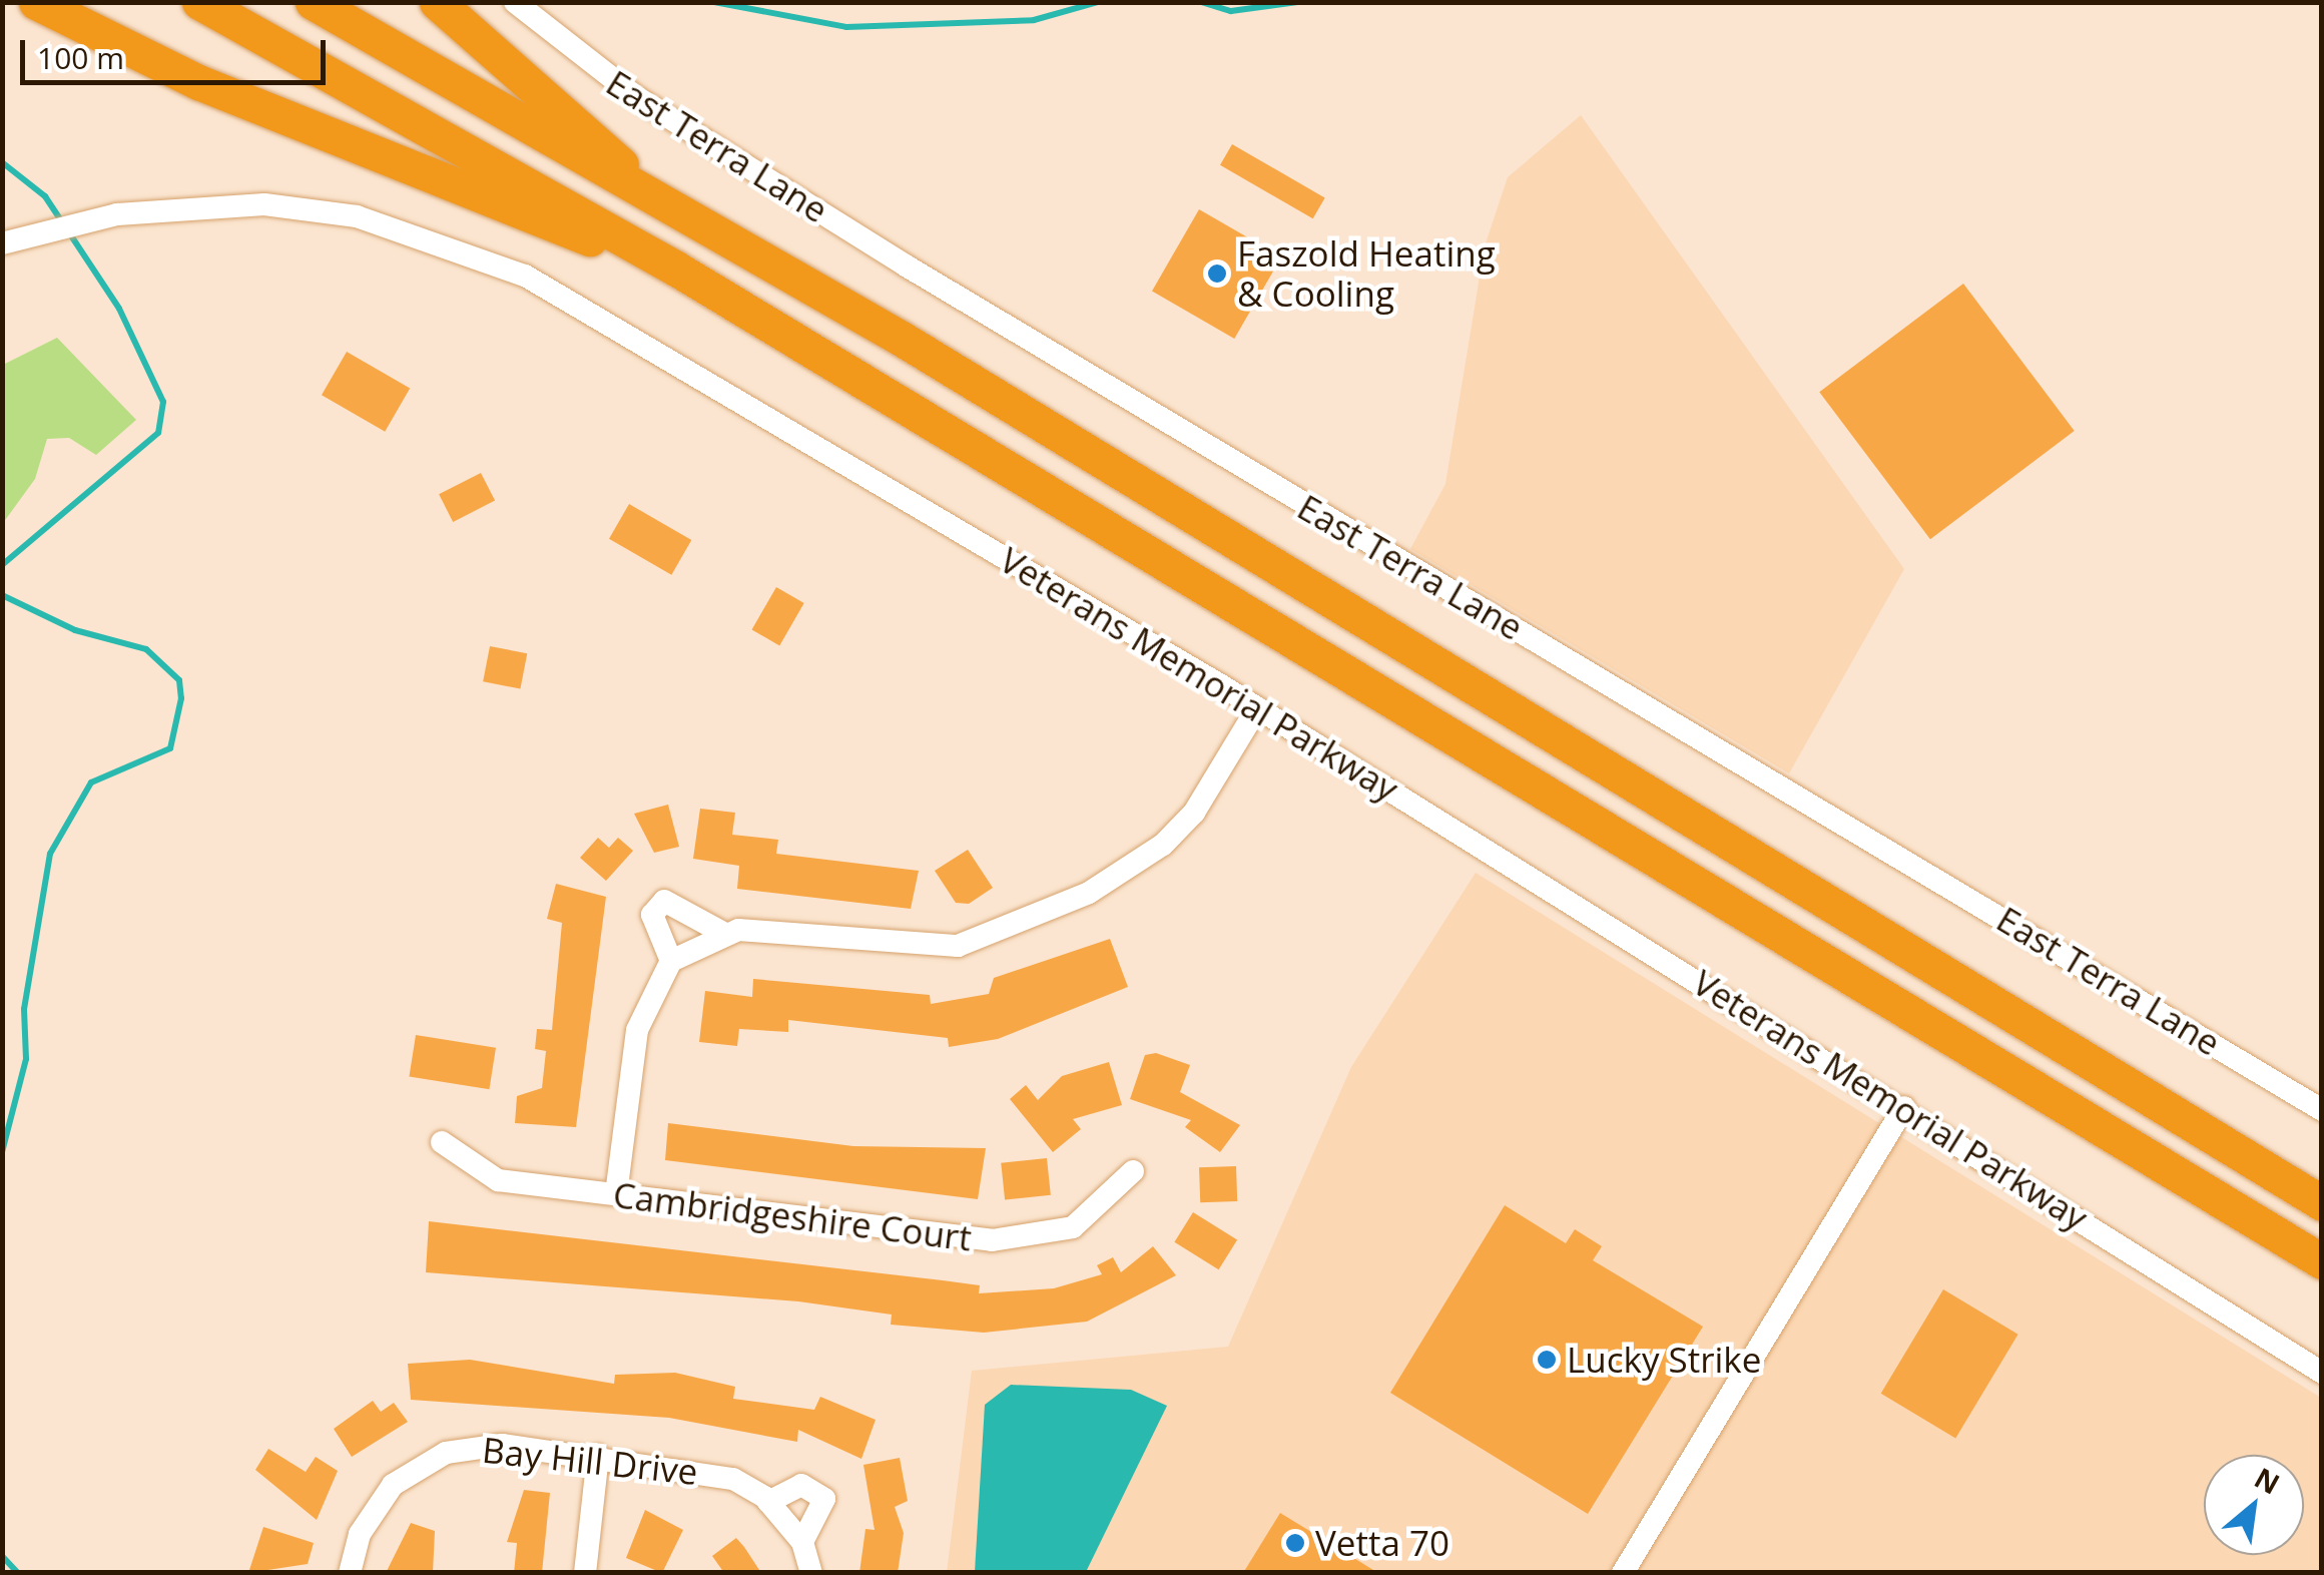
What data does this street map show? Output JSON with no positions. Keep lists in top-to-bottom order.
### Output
{
  "streets": {
    "street": [
      "East Terra Lane",
      "Veterans Memorial Parkway",
      "Cambridgeshire Court",
      "Bay Hill Drive"
    ]
  },
  "places": ["Faszold Heating & Cooling", "Lucky Strike", "Vetta 70"],
  "scale_bar": "100 m",
  "north": "top right"
}
